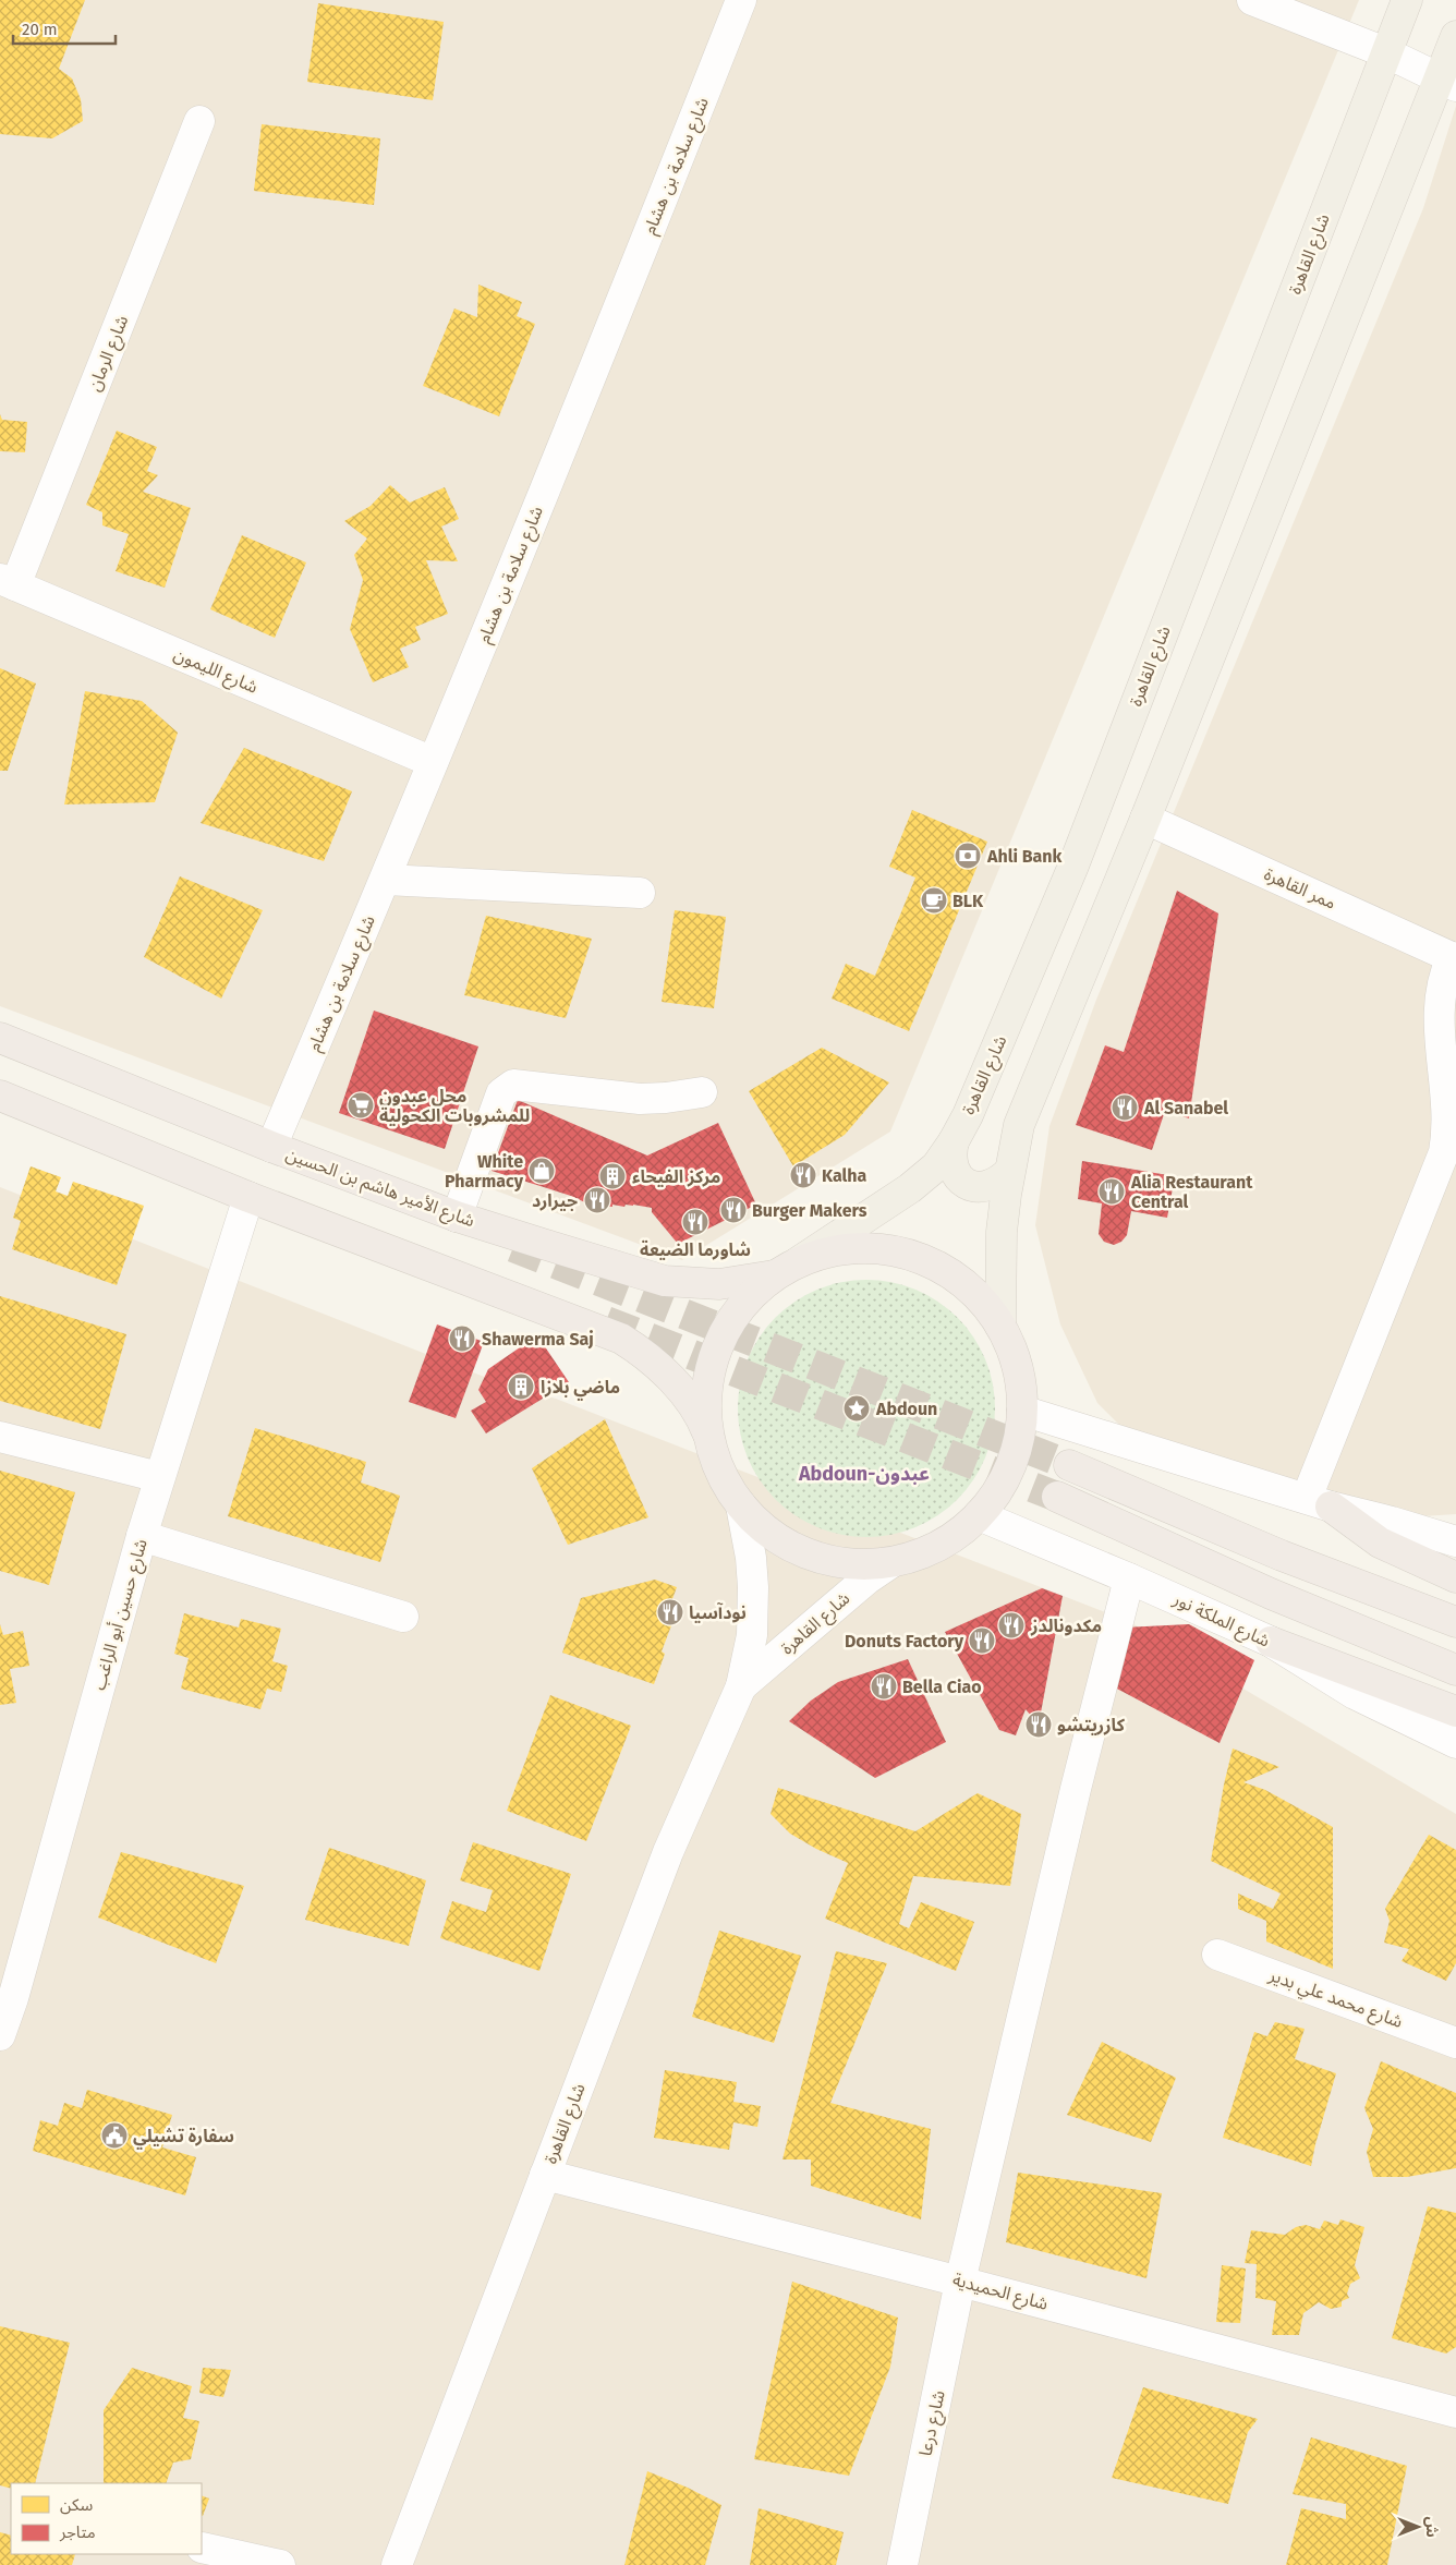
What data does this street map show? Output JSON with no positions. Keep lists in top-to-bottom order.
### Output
{
  "streets": {
    "highway": ["شارع الأمير هاشم بن الحسين"],
    "main road": ["شارع القاهرة"],
    "street": [
      "شارع سلامة بن هشام",
      "شارع الرمان",
      "شارع الليمون",
      "ممر القاهرة",
      "شارع حسين أبو الراغب",
      "شارع الملكة نور",
      "شارع محمد علي بدير",
      "شارع الحميدية",
      "شارع درعا"
    ]
  },
  "crossings": [
    ["شارع سلامة بن هشام", "شارع الليمون"],
    ["شارع سلامة بن هشام", "شارع الأمير هاشم بن الحسين"],
    ["شارع القاهرة", "شارع الأمير هاشم بن الحسين"],
    ["شارع القاهرة", "شارع الحميدية"],
    ["شارع الرمان", "شارع الليمون"],
    ["شارع الأمير هاشم بن الحسين", "شارع الملكة نور"],
    ["شارع الملكة نور", "شارع درعا"],
    ["شارع الحميدية", "شارع درعا"]
  ],
  "districts": ["Abdoun-عبدون"],
  "places": {
    "bank": ["Ahli Bank"],
    "cafe": ["BLK"],
    "supermarket": ["محل عبدون للمشروبات الكحولية"],
    "restaurant": [
      "Al Sanabel",
      "Kalha",
      "Alia Restaurant Central",
      "جيرارد",
      "Burger Makers",
      "شاورما الضيعة",
      "Shawerma Saj",
      "نودآسيا",
      "مكدونالدز",
      "Donuts Factory",
      "Bella Ciao",
      "كازريتشو"
    ],
    "shop": ["White Pharmacy"],
    "building": ["مركز الفيحاء", "ماضي بلازا"],
    "place": ["Abdoun"],
    "public building": ["سفارة تشيلي"]
  },
  "legend": ["سكن", "متاجر"],
  "scale_bar": "20 m",
  "north": "right"
}
